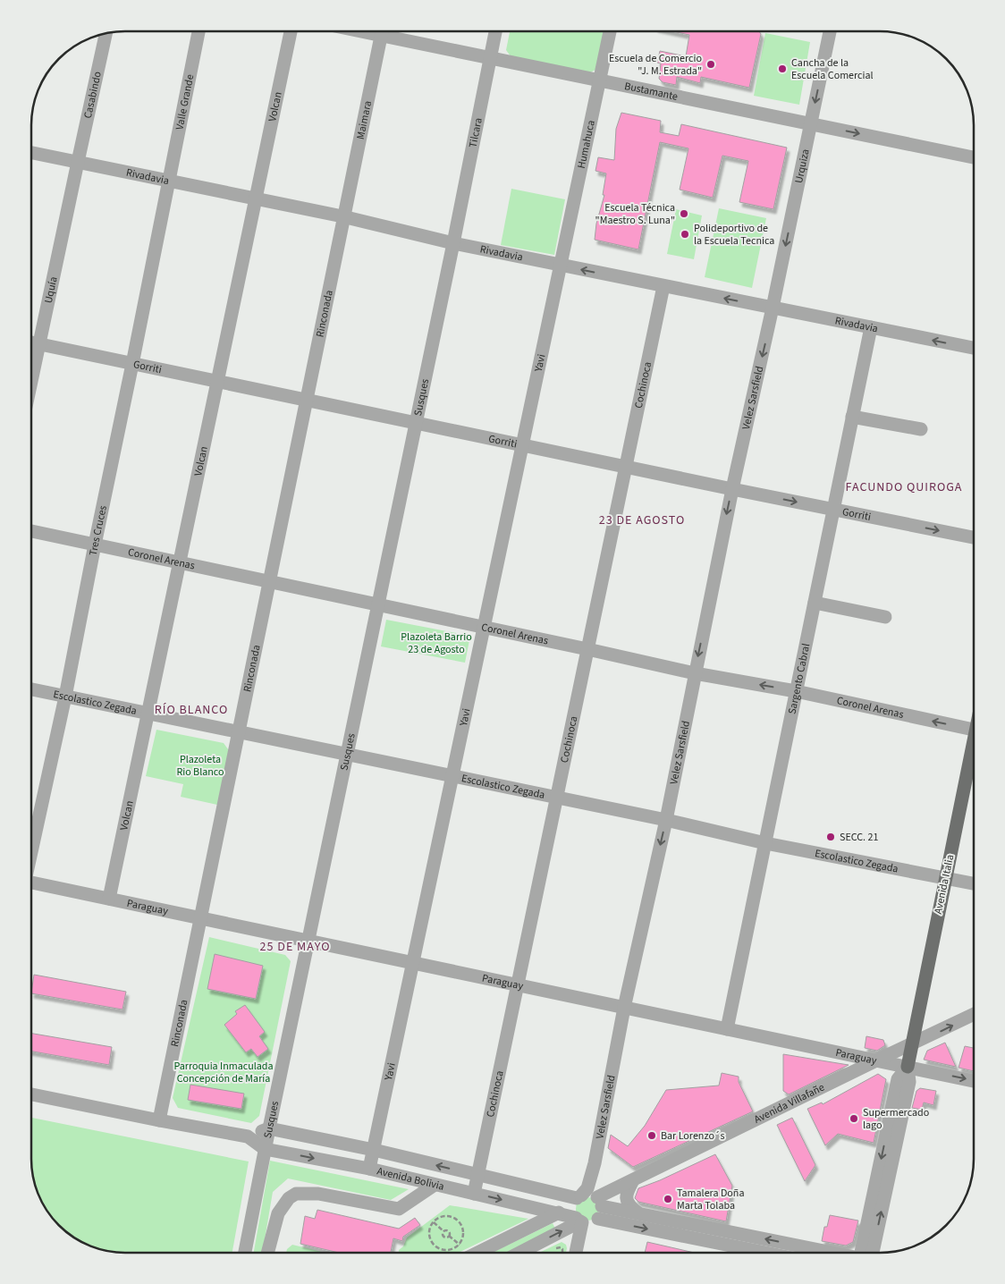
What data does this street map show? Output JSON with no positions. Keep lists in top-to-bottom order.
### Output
{
  "streets": {
    "main road": ["Avenida Italia"],
    "street": [
      "Bustamante",
      "Casabindo",
      "Valle Grande",
      "Volcan",
      "Maimara",
      "Tilcara",
      "Humahuca",
      "Urquiza",
      "Rivadavia",
      "Uquía",
      "Rinconada",
      "Yavi",
      "Gorriti",
      "Cochinoca",
      "Susques",
      "Velez Sarsfield",
      "Tres Cruces",
      "Coronel Arenas",
      "Sargento Cabral",
      "Escolastico Zegada",
      "Paraguay",
      "Avenida Villafañe",
      "Avenida Bolivia"
    ]
  },
  "crossings": [
    ["Bustamante", "Tilcara"],
    ["Bustamante", "Humahuca"],
    ["Bustamante", "Urquiza"],
    ["Casabindo", "Rivadavia"],
    ["Casabindo", "Uquía"],
    ["Valle Grande", "Rivadavia"],
    ["Valle Grande", "Tres Cruces"],
    ["Volcan", "Rivadavia"],
    ["Volcan", "Gorriti"],
    ["Volcan", "Coronel Arenas"],
    ["Volcan", "Escolastico Zegada"],
    ["Volcan", "Paraguay"],
    ["Maimara", "Rivadavia"],
    ["Maimara", "Rinconada"],
    ["Tilcara", "Rivadavia"],
    ["Tilcara", "Susques"],
    ["Humahuca", "Rivadavia"],
    ["Humahuca", "Yavi"],
    ["Urquiza", "Rivadavia"],
    ["Urquiza", "Velez Sarsfield"],
    ["Rivadavia", "Uquía"],
    ["Rivadavia", "Rinconada"],
    ["Rivadavia", "Yavi"],
    ["Rivadavia", "Cochinoca"],
    ["Rivadavia", "Susques"],
    ["Rivadavia", "Velez Sarsfield"],
    ["Rivadavia", "Tres Cruces"],
    ["Rivadavia", "Sargento Cabral"],
    ["Uquía", "Gorriti"],
    ["Rinconada", "Gorriti"],
    ["Rinconada", "Coronel Arenas"],
    ["Rinconada", "Escolastico Zegada"],
    ["Rinconada", "Paraguay"],
    ["Rinconada", "Avenida Bolivia"],
    ["Yavi", "Gorriti"],
    ["Yavi", "Coronel Arenas"],
    ["Yavi", "Escolastico Zegada"],
    ["Yavi", "Paraguay"],
    ["Yavi", "Avenida Bolivia"],
    ["Gorriti", "Cochinoca"],
    ["Gorriti", "Susques"],
    ["Gorriti", "Velez Sarsfield"],
    ["Gorriti", "Tres Cruces"],
    ["Gorriti", "Sargento Cabral"],
    ["Cochinoca", "Coronel Arenas"],
    ["Cochinoca", "Escolastico Zegada"],
    ["Cochinoca", "Paraguay"],
    ["Cochinoca", "Avenida Bolivia"],
    ["Susques", "Coronel Arenas"],
    ["Susques", "Escolastico Zegada"],
    ["Susques", "Paraguay"],
    ["Susques", "Avenida Bolivia"],
    ["Velez Sarsfield", "Coronel Arenas"],
    ["Velez Sarsfield", "Escolastico Zegada"],
    ["Velez Sarsfield", "Paraguay"],
    ["Velez Sarsfield", "Avenida Villafañe"],
    ["Velez Sarsfield", "Avenida Bolivia"],
    ["Tres Cruces", "Coronel Arenas"],
    ["Tres Cruces", "Escolastico Zegada"],
    ["Coronel Arenas", "Sargento Cabral"],
    ["Sargento Cabral", "Escolastico Zegada"],
    ["Sargento Cabral", "Paraguay"],
    ["Escolastico Zegada", "Avenida Italia"],
    ["Avenida Italia", "Paraguay"],
    ["Avenida Italia", "Avenida Villafañe"],
    ["Paraguay", "Avenida Villafañe"],
    ["Avenida Villafañe", "Avenida Bolivia"]
  ],
  "one_way": ["Urquiza", "Velez Sarsfield"],
  "districts": [
    "FACUNDO QUIROGA",
    "23 DE AGOSTO",
    "RÍO BLANCO",
    "25 DE MAYO"
  ],
  "parks": ["Plazoleta Barrio 23 de Agosto", "Plazoleta Rio Blanco", "Parroquia Inmaculada Concepción de María"],
  "places": [
    "Escuela de Comercio \"J. M. Estrada\"",
    "Cancha de la Escuela Comercial",
    "Escuela Técnica \"Maestro S. Luna\"",
    "Polideportivo de la Escuela Tecnica",
    "SECC. 21",
    "Supermercado lago",
    "Bar Lorenzo´s",
    "Tamalera Doña Marta Tolaba"
  ]
}
